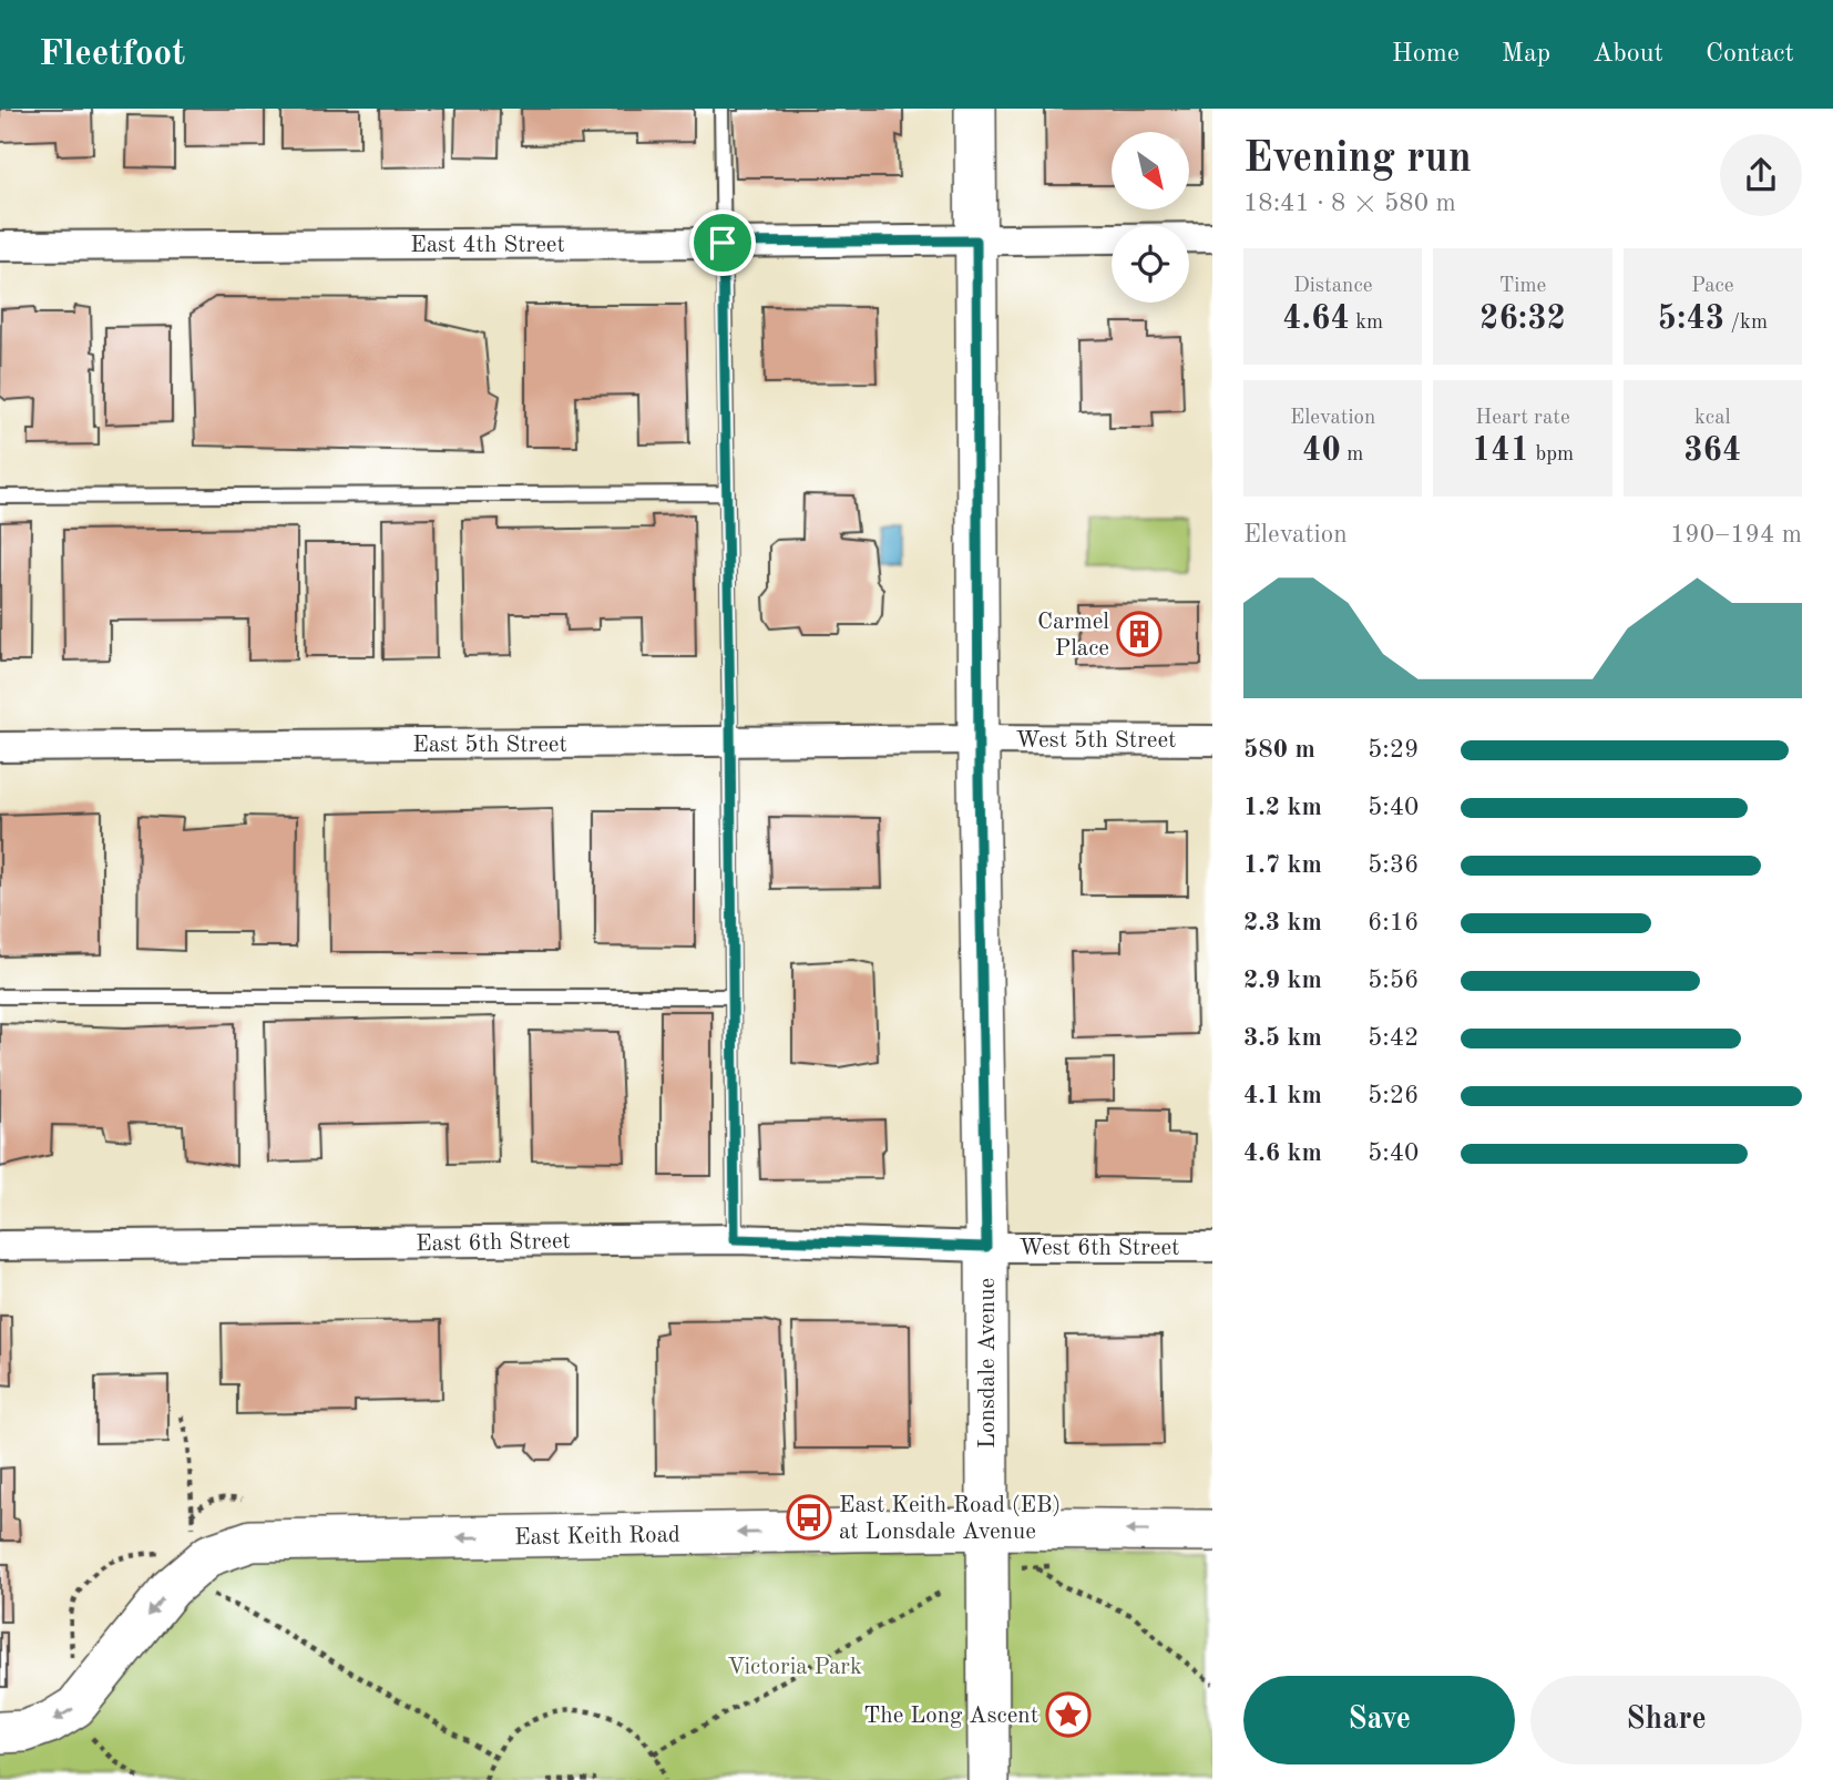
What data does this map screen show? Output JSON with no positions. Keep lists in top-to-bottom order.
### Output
{
  "streets": {
    "main road": ["Lonsdale Avenue", "East Keith Road"],
    "street": [
      "East 4th Street",
      "West 5th Street",
      "East 5th Street",
      "East 6th Street",
      "West 6th Street"
    ]
  },
  "crossings": [
    ["East 4th Street", "Lonsdale Avenue"],
    ["West 5th Street", "East 5th Street"],
    ["West 5th Street", "Lonsdale Avenue"],
    ["East 5th Street", "Lonsdale Avenue"],
    ["East 6th Street", "West 6th Street"],
    ["East 6th Street", "Lonsdale Avenue"],
    ["West 6th Street", "Lonsdale Avenue"],
    ["Lonsdale Avenue", "East Keith Road"]
  ],
  "one_way": ["East Keith Road"],
  "parks": ["Victoria Park"],
  "places": {
    "building": ["Carmel Place"],
    "bus stop": ["East Keith Road (EB) at Lonsdale Avenue"],
    "place": ["The Long Ascent"]
  },
  "north": "bottom right",
  "page": {
    "header": "Fleetfoot",
    "nav": [
      "Home",
      "Map",
      "About",
      "Contact"
    ],
    "heading": ["Evening run", "18:41 · 8 × 580 m"],
    "stats": [
      ["Distance", "4.64 km"],
      ["Time", "26:32"],
      ["Pace", "5:43 /km"],
      ["Elevation", "40 m"],
      ["Heart rate", "141 bpm"],
      ["kcal", "364"]
    ],
    "chart": ["Elevation", "190–194 m"],
    "list": [
      {
        "name": "580 m",
        "note": "5:29"
      },
      {
        "name": "1.2 km",
        "note": "5:40"
      },
      {
        "name": "1.7 km",
        "note": "5:36"
      },
      {
        "name": "2.3 km",
        "note": "6:16"
      },
      {
        "name": "2.9 km",
        "note": "5:56"
      },
      {
        "name": "3.5 km",
        "note": "5:42"
      },
      {
        "name": "4.1 km",
        "note": "5:26"
      },
      {
        "name": "4.6 km",
        "note": "5:40"
      }
    ],
    "buttons": ["Save", "Share"]
  }
}
